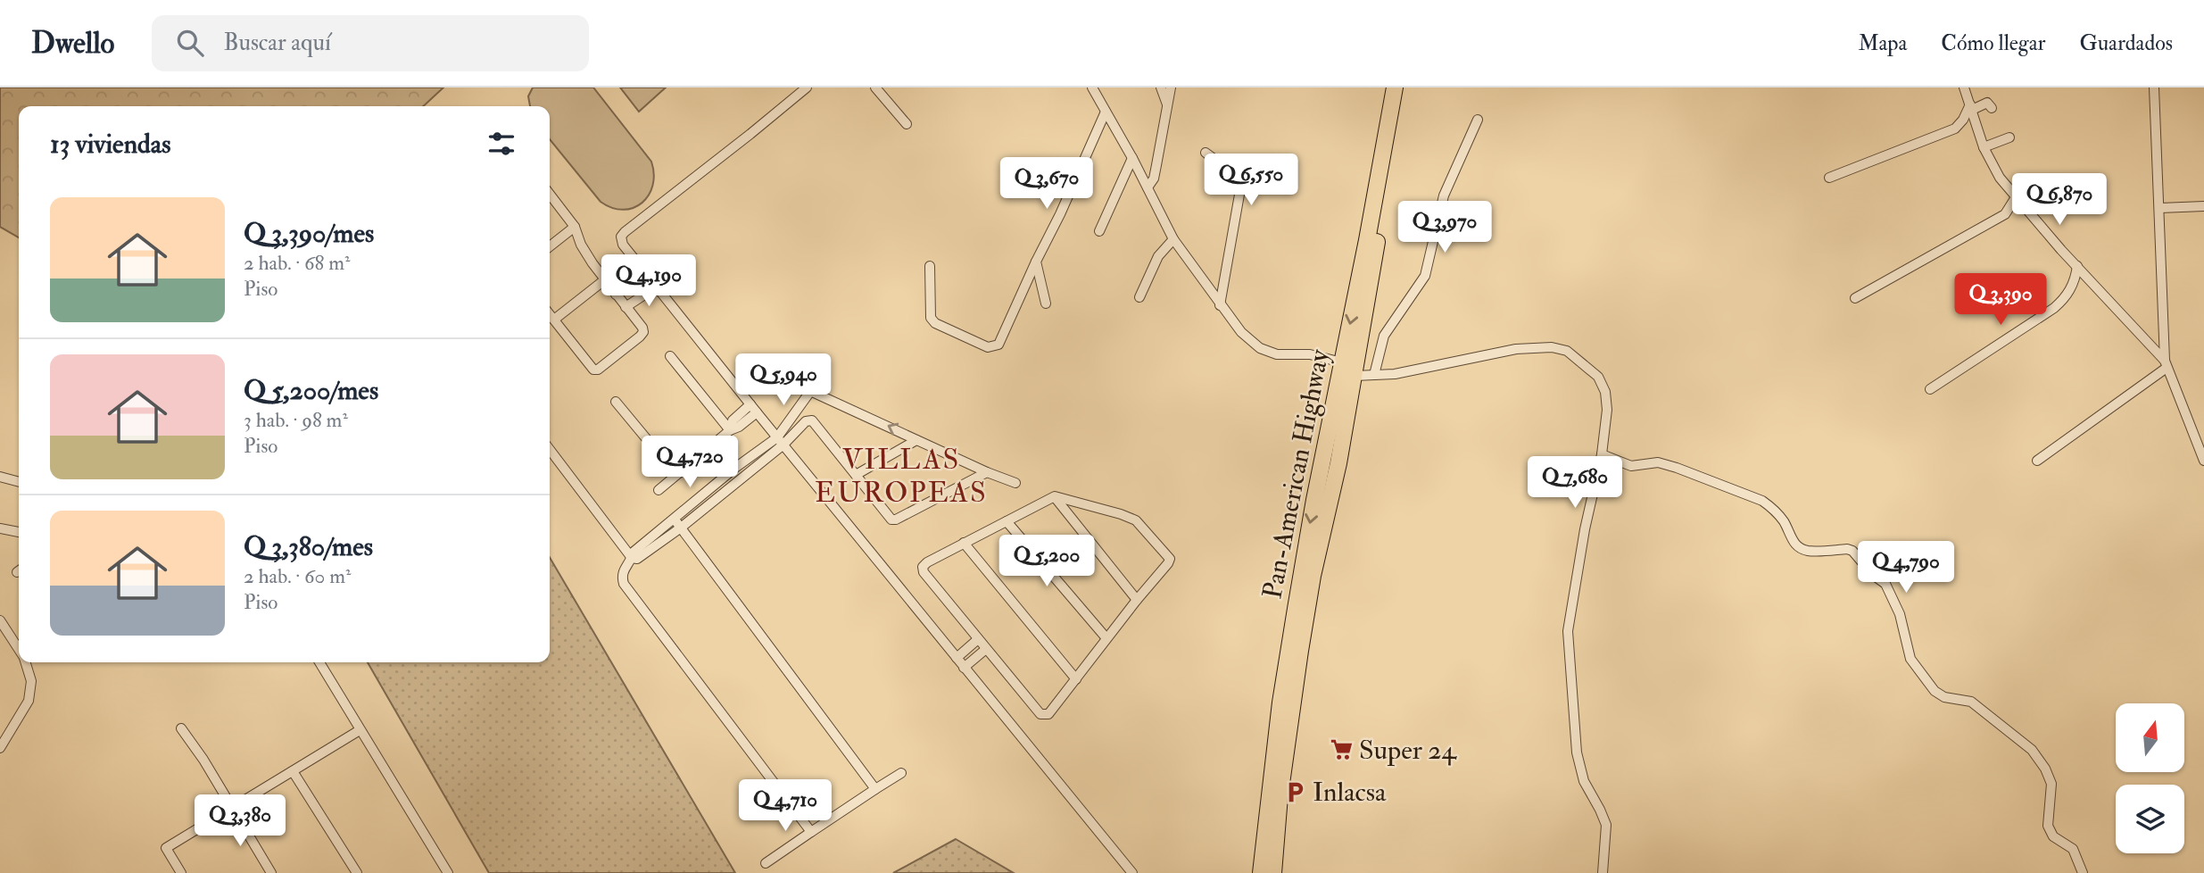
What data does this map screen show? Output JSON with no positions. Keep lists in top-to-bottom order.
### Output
{
  "streets": {
    "highway": ["Pan-American Highway"]
  },
  "districts": ["VILLAS EUROPEAS"],
  "places": {
    "supermarket": ["Super 24"],
    "parking": ["Inlacsa"]
  },
  "north": "top",
  "page": {
    "header": "Dwello",
    "search": "Buscar aquí",
    "nav": ["Mapa", "Cómo llegar", "Guardados"],
    "heading": "13 viviendas",
    "price": [
      "Q 6,550",
      "Q 3,670",
      "Q 6,870",
      "Q 3,970",
      "Q 4,190",
      "Q 3,390",
      "Q 5,940",
      "Q 4,720",
      "Q 7,680",
      "Q 5,200",
      "Q 4,790",
      "Q 4,710",
      "Q 3,380"
    ],
    "list": [
      {
        "name": "Q 3,390/mes",
        "note": "2 hab. · 68 m² · Piso"
      },
      {
        "name": "Q 5,200/mes",
        "note": "3 hab. · 98 m² · Piso"
      },
      {
        "name": "Q 3,380/mes",
        "note": "2 hab. · 60 m² · Piso"
      }
    ]
  }
}
